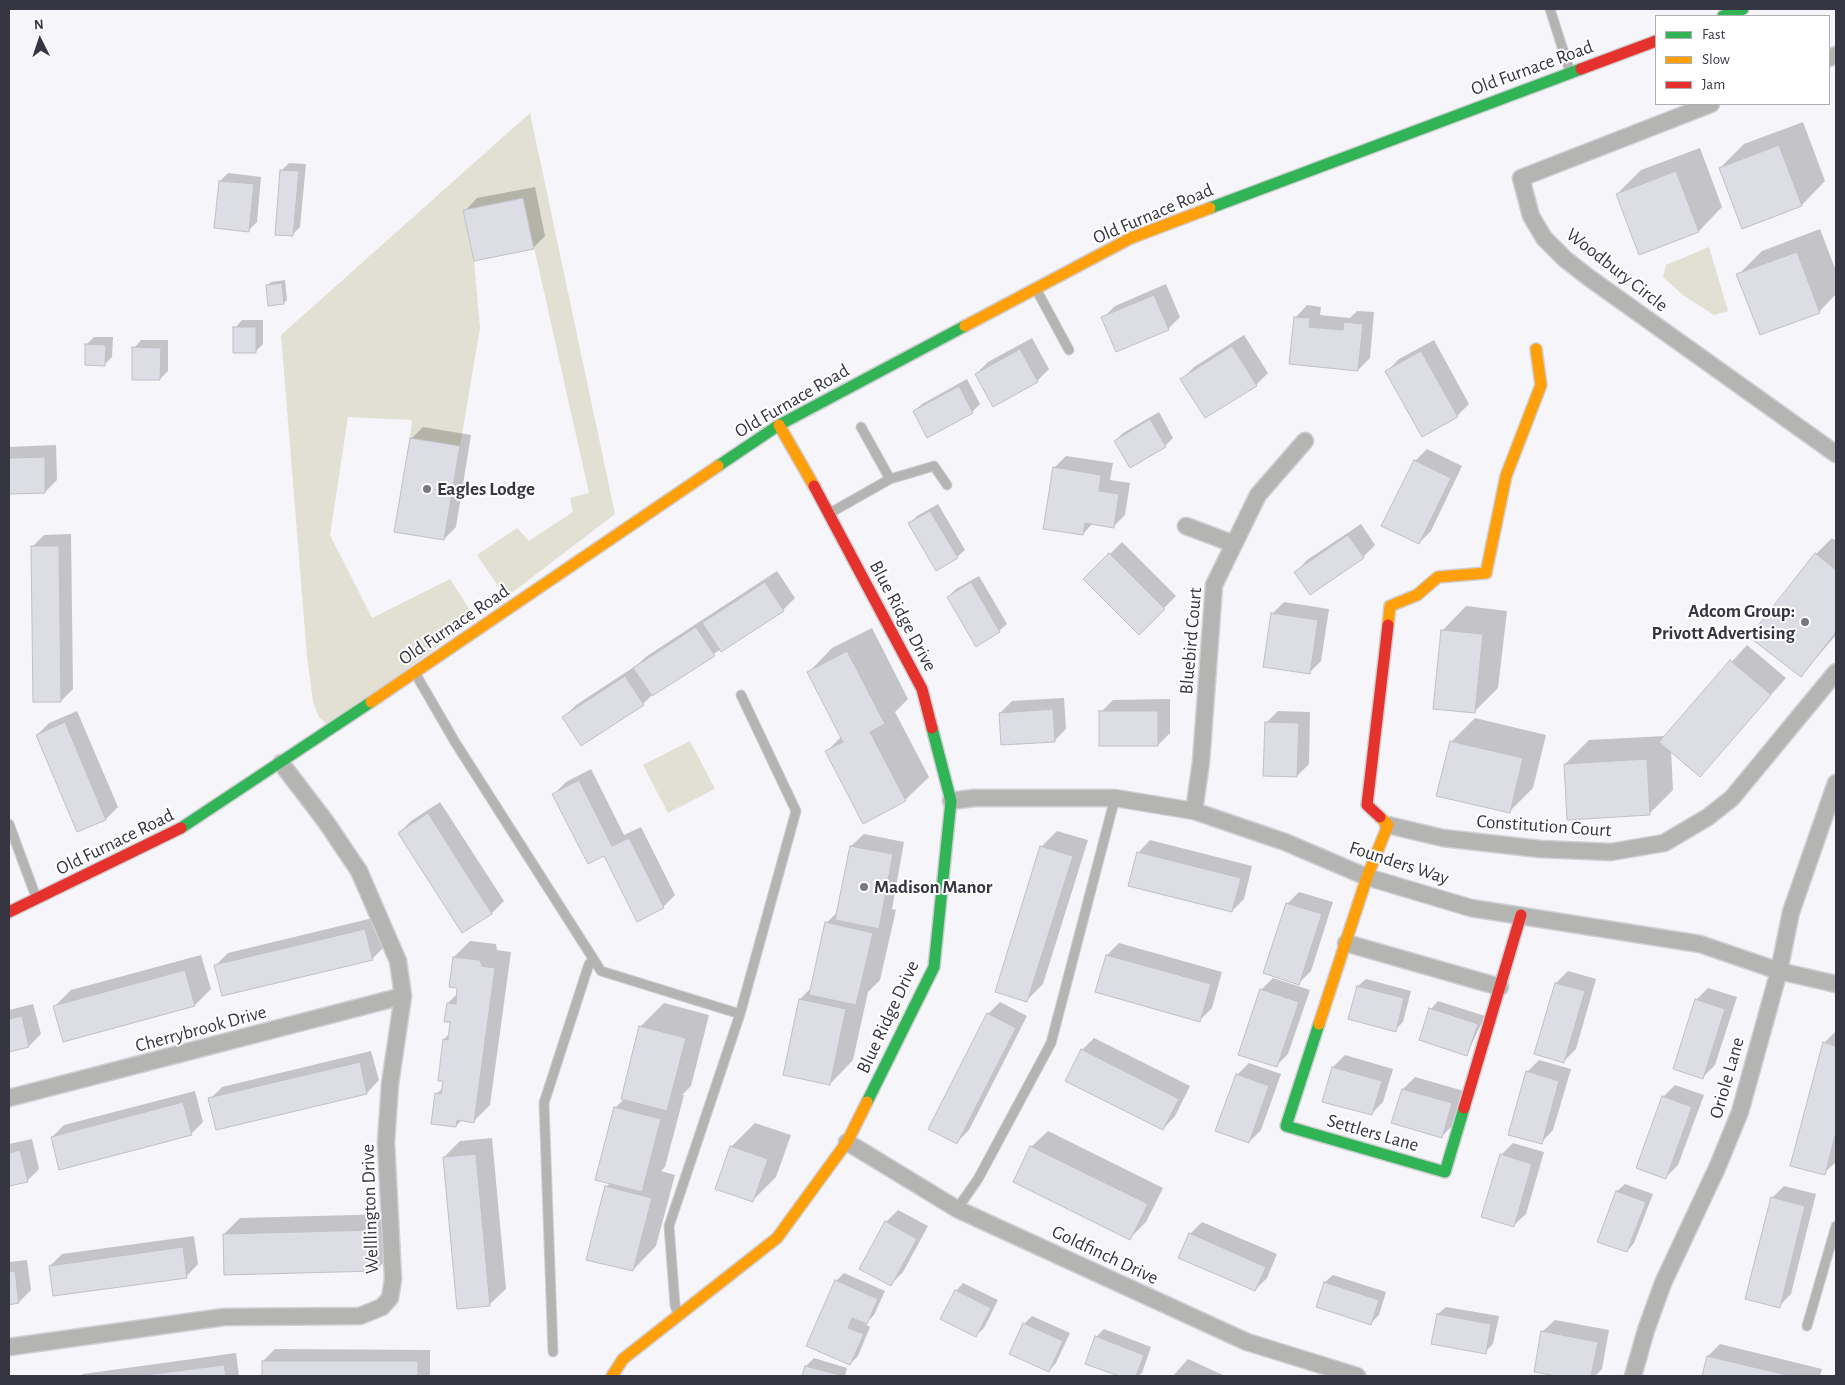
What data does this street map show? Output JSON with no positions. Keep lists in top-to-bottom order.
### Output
{
  "streets": {
    "street": [
      "Old Furnace Road",
      "Woodbury Circle",
      "Blue Ridge Drive",
      "Bluebird Court",
      "Constitution Court",
      "Founders Way",
      "Cherrybrook Drive",
      "Oriole Lane",
      "Settlers Lane",
      "Welllington Drive",
      "Goldfinch Drive"
    ]
  },
  "crossings": [
    ["Old Furnace Road", "Blue Ridge Drive"],
    ["Old Furnace Road", "Welllington Drive"],
    ["Blue Ridge Drive", "Founders Way"],
    ["Blue Ridge Drive", "Goldfinch Drive"],
    ["Bluebird Court", "Founders Way"],
    ["Constitution Court", "Settlers Lane"],
    ["Founders Way", "Oriole Lane"],
    ["Founders Way", "Settlers Lane"],
    ["Cherrybrook Drive", "Welllington Drive"]
  ],
  "places": ["Eagles Lodge", "Adcom Group: Privott Advertising", "Madison Manor"],
  "legend": ["Fast", "Slow", "Jam"],
  "north": "top"
}
